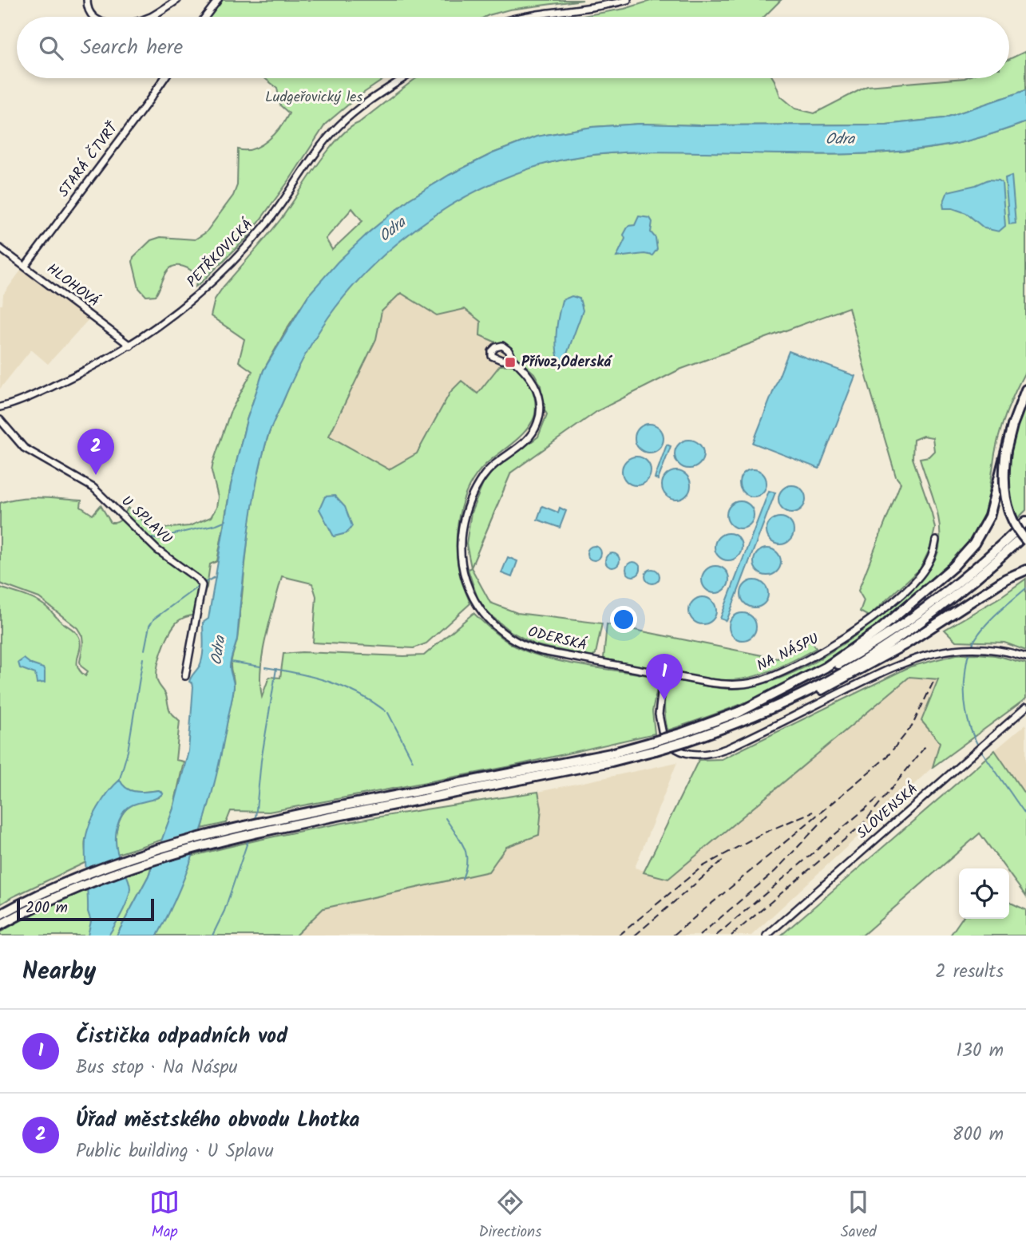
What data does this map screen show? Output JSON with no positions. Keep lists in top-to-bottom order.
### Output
{
  "streets": {
    "street": [
      "STARÁ ČTVRŤ",
      "PETŘKOVICKÁ",
      "HLOHOVÁ",
      "U SPLAVU",
      "ODERSKÁ",
      "NA NÁSPU",
      "SLOVENSKÁ"
    ]
  },
  "crossings": [
    ["STARÁ ČTVRŤ", "HLOHOVÁ"],
    ["PETŘKOVICKÁ", "HLOHOVÁ"],
    ["ODERSKÁ", "NA NÁSPU"]
  ],
  "water": ["Odra"],
  "parks": ["Ludgeřovický les"],
  "places": {
    "transit": ["Přívoz,Oderská"]
  },
  "scale_bar": "200 m",
  "page": {
    "search": "Search here",
    "pins": ["2", "1"],
    "scale": "200 m",
    "heading": ["Nearby", "2 results"],
    "list": [
      {
        "mark": "1",
        "name": "Čistička odpadních vod",
        "note": "Bus stop · Na Náspu",
        "value": "130 m"
      },
      {
        "mark": "2",
        "name": "Úřad městského obvodu Lhotka",
        "note": "Public building · U Splavu",
        "value": "800 m"
      }
    ],
    "nav": ["Map", "Directions", "Saved"]
  }
}
